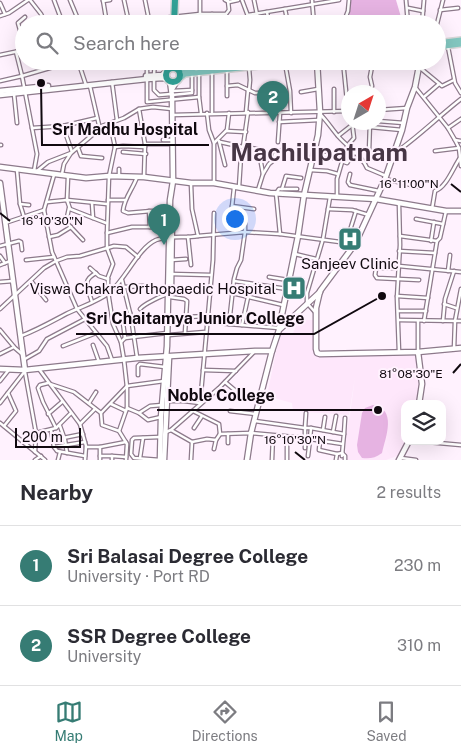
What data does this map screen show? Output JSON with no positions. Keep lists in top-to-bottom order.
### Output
{
  "districts": ["Machilipatnam"],
  "places": {
    "other": ["Sri Madhu Hospital", "Sri Chaitamya Junior College", "Noble College"],
    "hospital": ["Sanjeev Clinic", "Viswa Chakra Orthopaedic Hospital"]
  },
  "scale_bar": "200 m",
  "north": "top right",
  "page": {
    "search": "Search here",
    "pins": ["2", "1"],
    "scale": "200 m",
    "heading": ["Nearby", "2 results"],
    "list": [
      {
        "mark": "1",
        "name": "Sri Balasai Degree College",
        "note": "University · Port RD",
        "value": "230 m"
      },
      {
        "mark": "2",
        "name": "SSR Degree College",
        "note": "University",
        "value": "310 m"
      }
    ],
    "nav": ["Map", "Directions", "Saved"]
  },
  "coordinates": ["16°11'00\"N", "16°10'30\"N", "81°08'30\"E"]
}
